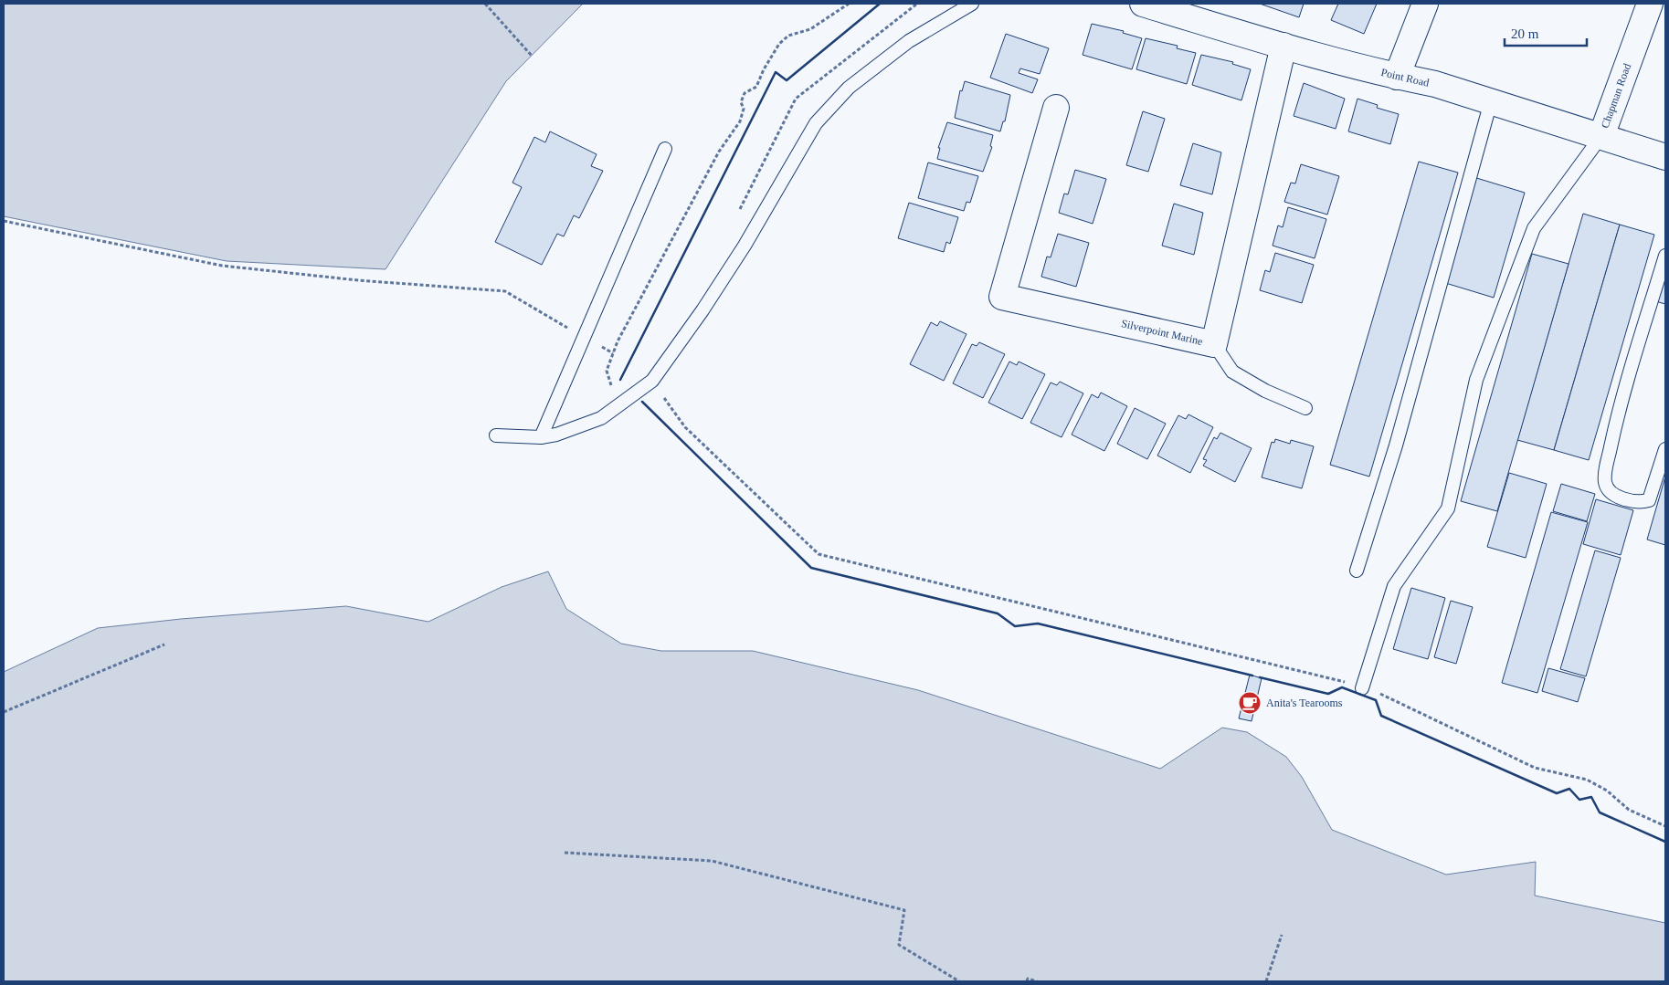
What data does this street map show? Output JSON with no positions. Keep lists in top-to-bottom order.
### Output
{
  "streets": {
    "street": ["Point Road", "Chapman Road", "Silverpoint Marine"]
  },
  "crossings": [
    ["Point Road", "Chapman Road"],
    ["Point Road", "Silverpoint Marine"]
  ],
  "places": {
    "cafe": ["Anita's Tearooms"]
  },
  "scale_bar": "20 m"
}
